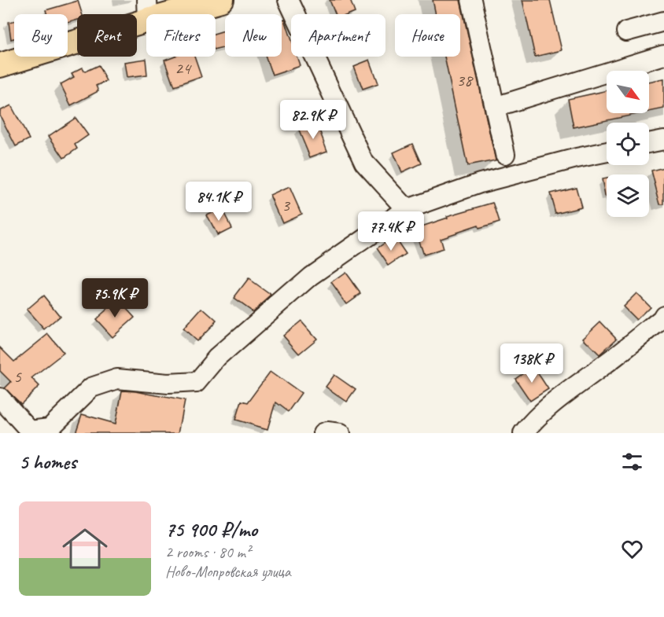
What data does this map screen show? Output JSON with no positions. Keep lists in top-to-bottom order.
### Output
{
  "house_numbers": [
    "24",
    "38",
    "3",
    "5"
  ],
  "north": "bottom right",
  "page": {
    "chip": [
      "Buy",
      "Rent",
      "Filters",
      "New",
      "Apartment",
      "House"
    ],
    "price": [
      "82.9K ₽",
      "84.1K ₽",
      "77.4K ₽",
      "75.9K ₽",
      "138K ₽"
    ],
    "heading": "5 homes",
    "list": [
      {
        "name": "75 900 ₽/mo",
        "note": "2 rooms · 80 m² · Ново-Мопровская улица"
      }
    ]
  }
}
